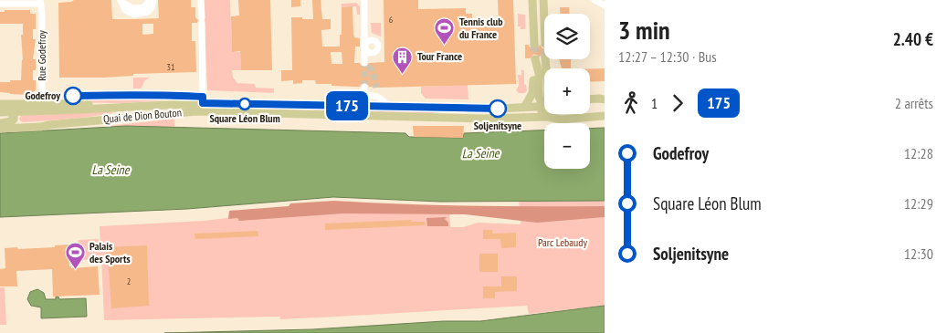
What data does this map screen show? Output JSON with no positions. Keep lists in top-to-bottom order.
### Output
{
  "streets": {
    "main road": ["Quai de Dion Bouton"],
    "street": ["Rue Godefroy"]
  },
  "water": ["La Seine"],
  "parks": ["Parc Lebaudy"],
  "places": {
    "sports": ["Tennis club du France", "Palais des Sports"],
    "building": ["Tour France"],
    "other": ["Godefroy", "Square Léon Blum", "Soljenitsyne"]
  },
  "lines": ["bus line 175"],
  "house_numbers": ["6", "31", "2"],
  "page": {
    "on_map": "175",
    "heading": ["3 min", "12:27 – 12:30 · Bus", "2.40 €"],
    "map_buttons": ["+", "−"],
    "legs": ["1", "175", "2 arrêts"],
    "list": [
      {
        "name": "Godefroy",
        "value": "12:28"
      },
      {
        "name": "Square Léon Blum",
        "value": "12:29"
      },
      {
        "name": "Soljenitsyne",
        "value": "12:30"
      }
    ]
  }
}
